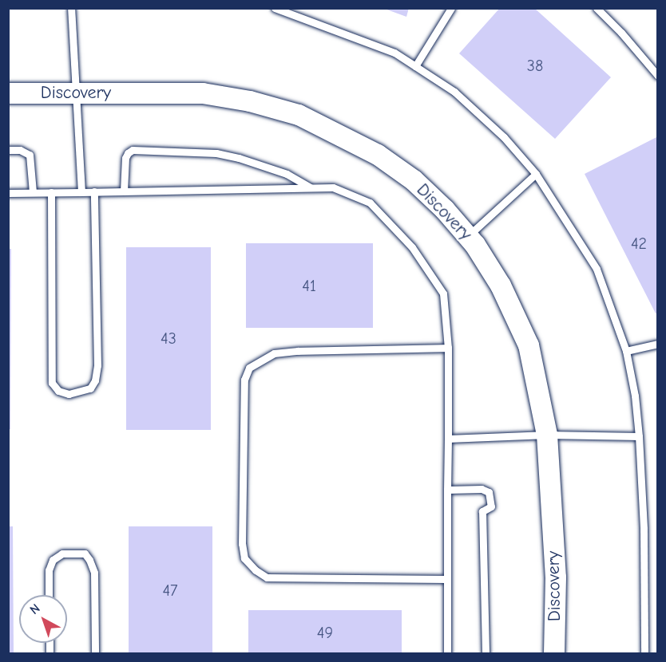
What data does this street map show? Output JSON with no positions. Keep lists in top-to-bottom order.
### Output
{
  "streets": {
    "street": ["Discovery"]
  },
  "house_numbers": [
    "38",
    "42",
    "41",
    "43",
    "47",
    "49"
  ],
  "north": "top left"
}
